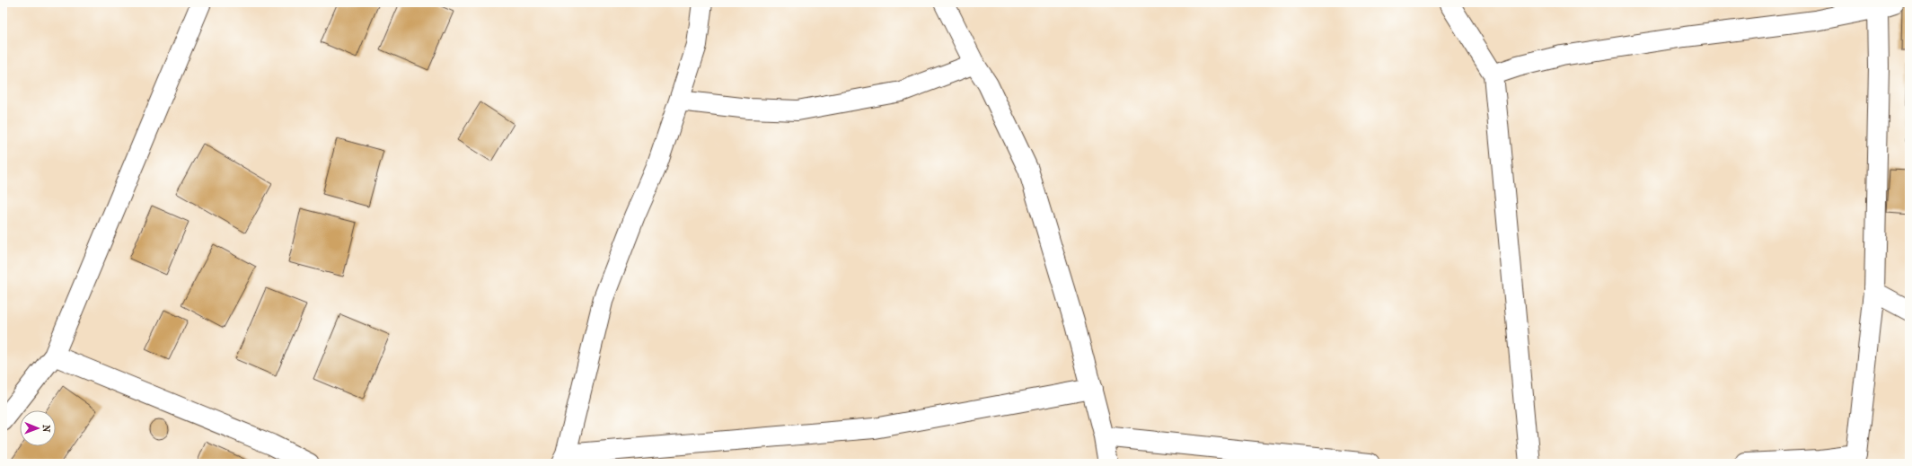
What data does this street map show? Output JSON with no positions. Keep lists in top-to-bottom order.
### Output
{
  "north": "right"
}
